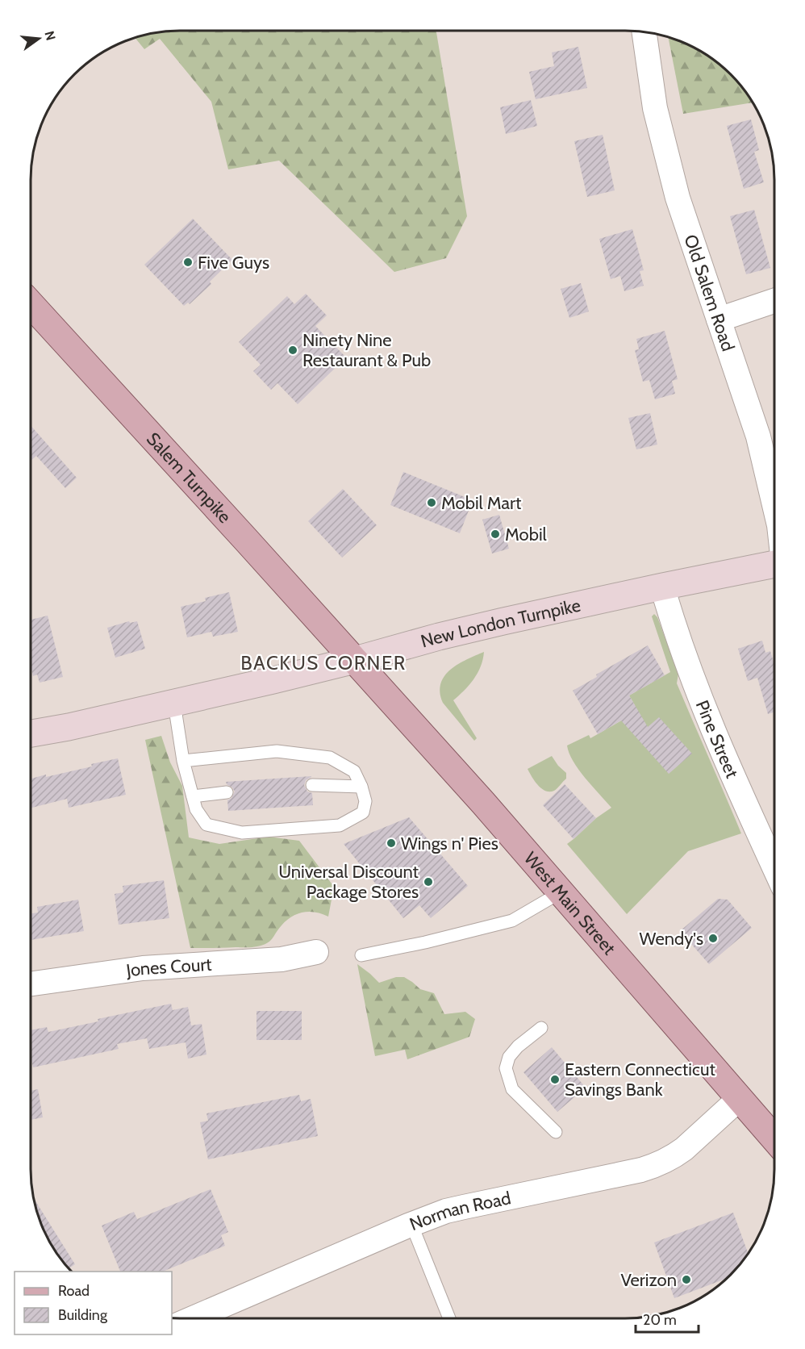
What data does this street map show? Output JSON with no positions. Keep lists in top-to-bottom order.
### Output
{
  "streets": {
    "main road": ["Salem Turnpike", "New London Turnpike", "West Main Street"],
    "street": [
      "Old Salem Road",
      "Pine Street",
      "Jones Court",
      "Norman Road"
    ]
  },
  "crossings": [
    ["Salem Turnpike", "New London Turnpike"],
    ["Salem Turnpike", "West Main Street"],
    ["New London Turnpike", "Pine Street"],
    ["New London Turnpike", "West Main Street"],
    ["West Main Street", "Norman Road"]
  ],
  "districts": ["BACKUS CORNER"],
  "places": [
    "Five Guys",
    "Ninety Nine Restaurant & Pub",
    "Mobil Mart",
    "Mobil",
    "Wings n' Pies",
    "Universal Discount Package Stores",
    "Wendy's",
    "Eastern Connecticut Savings Bank",
    "Verizon"
  ],
  "legend": ["Road", "Building"],
  "scale_bar": "20 m",
  "north": "right"
}
